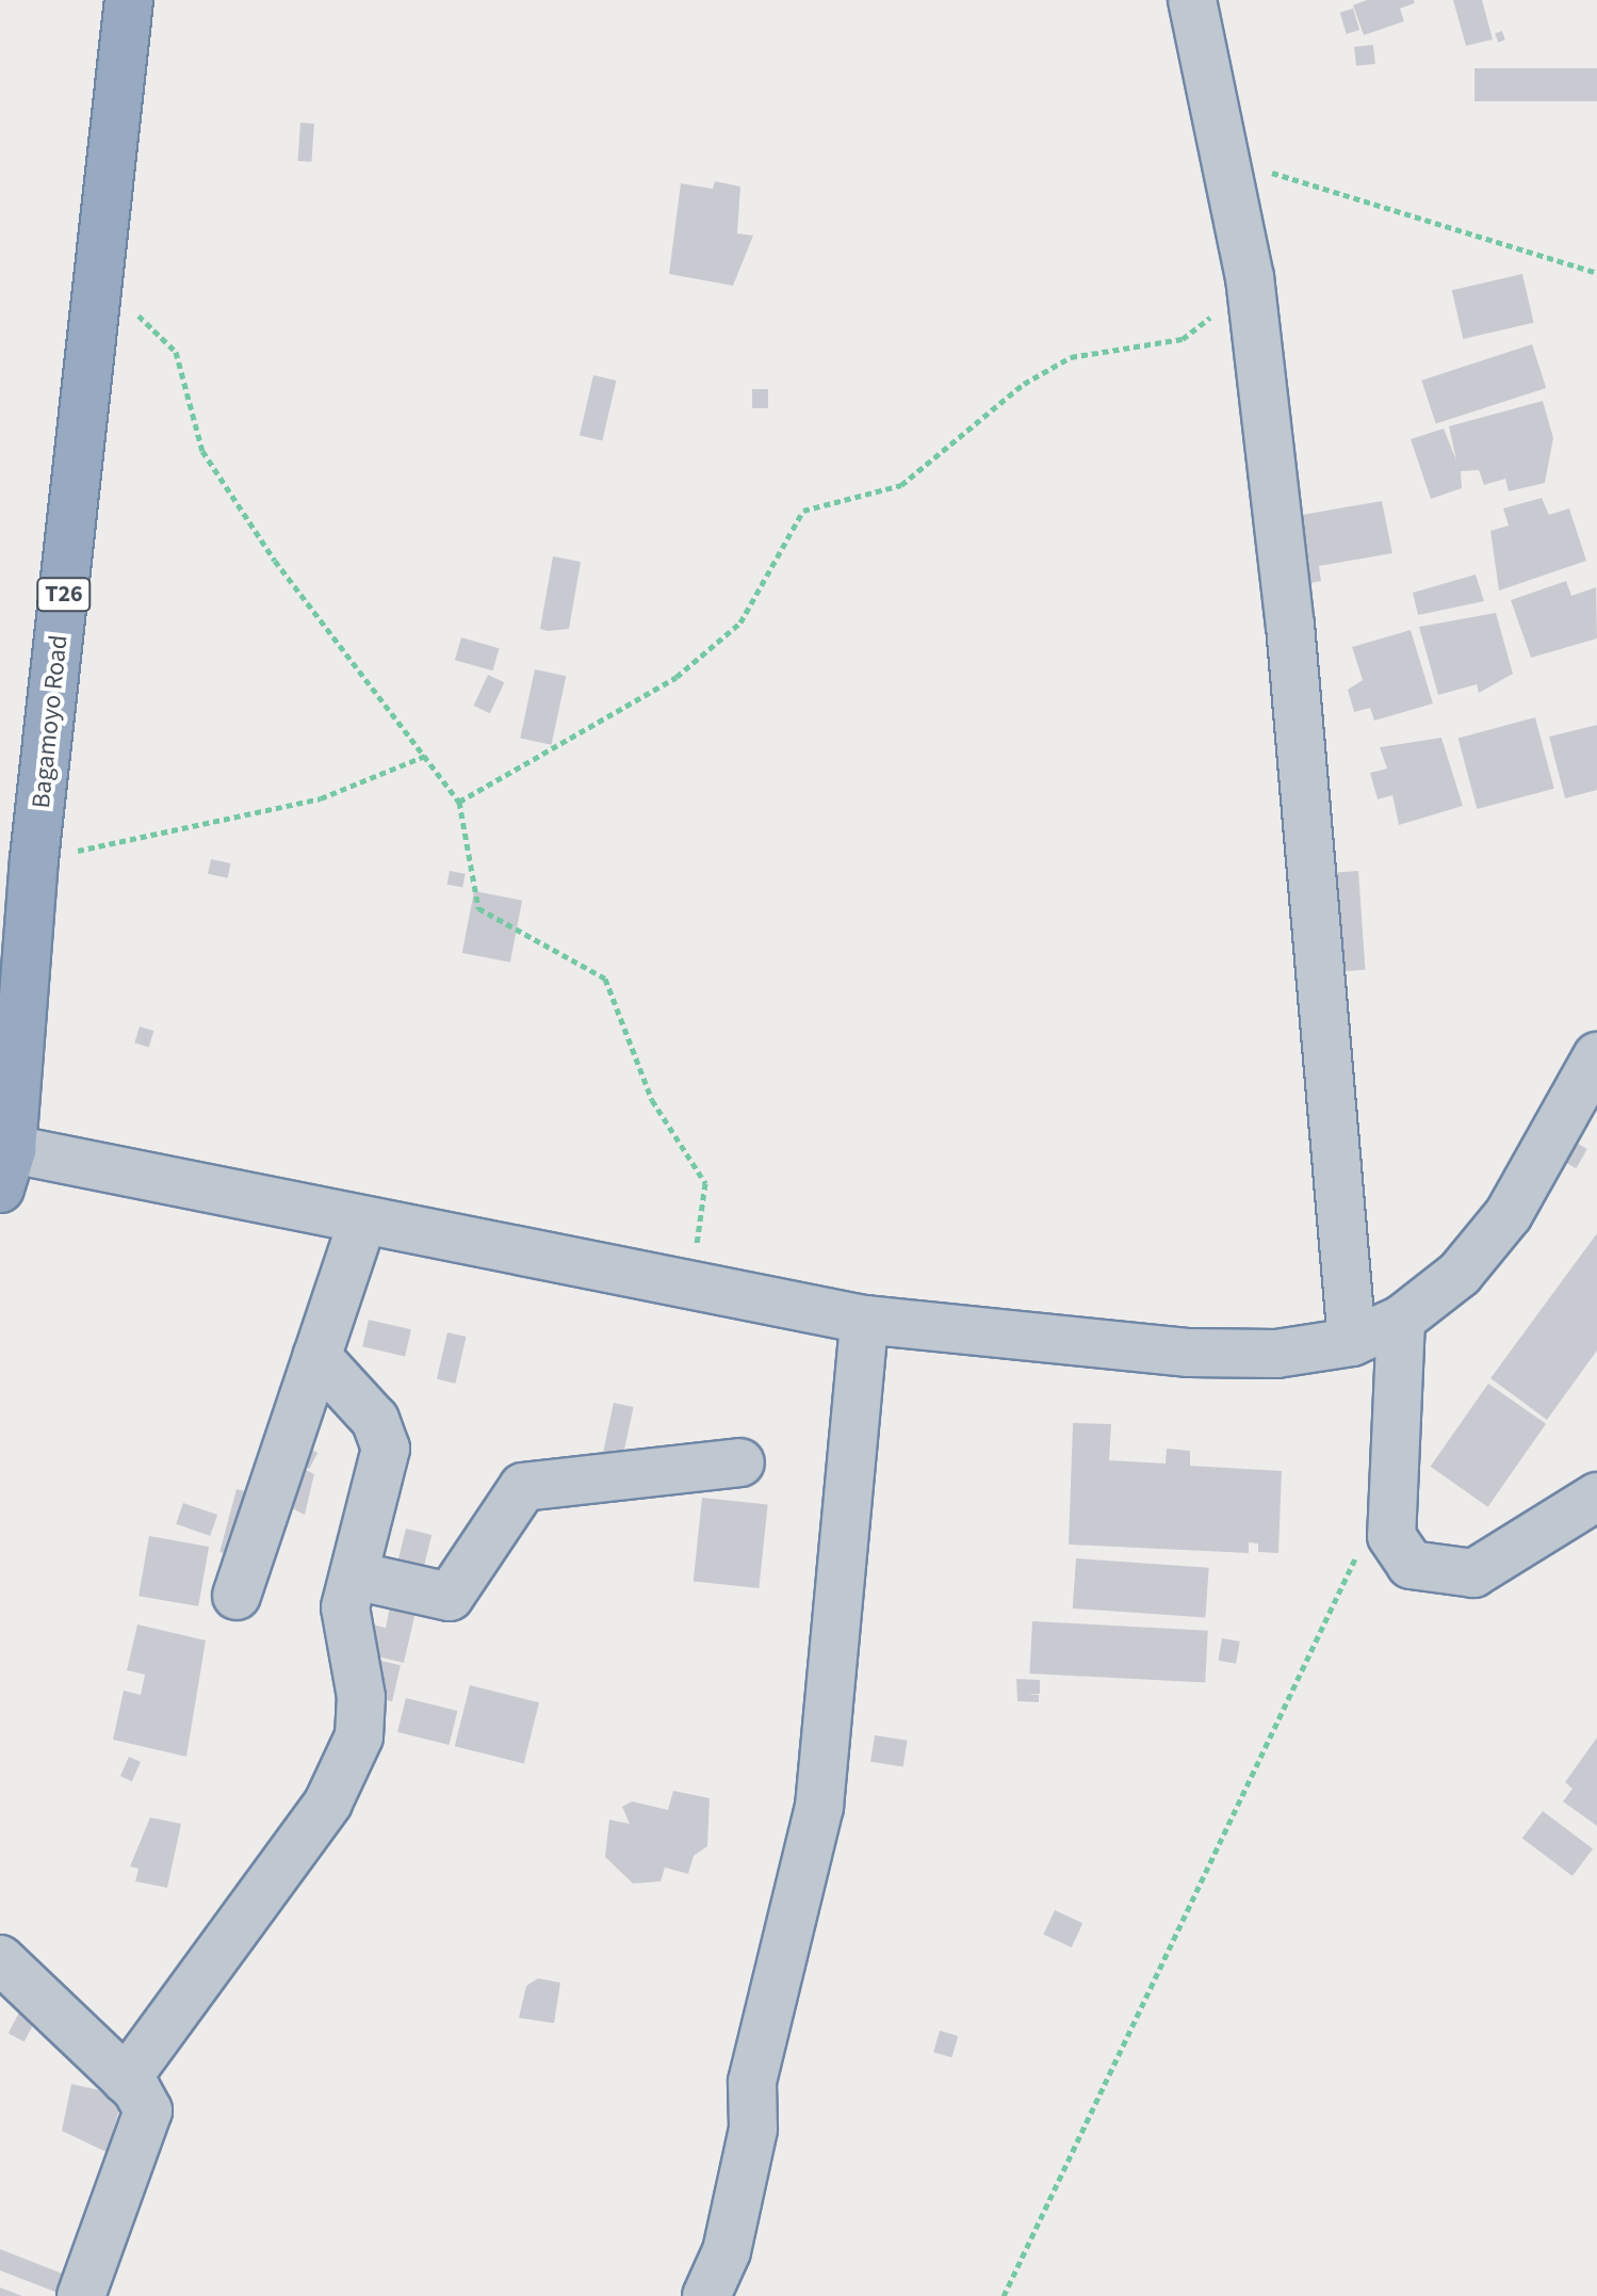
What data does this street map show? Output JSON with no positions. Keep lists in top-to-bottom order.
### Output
{
  "streets": {
    "highway": ["T26", "Bagamoyo Road"]
  }
}
